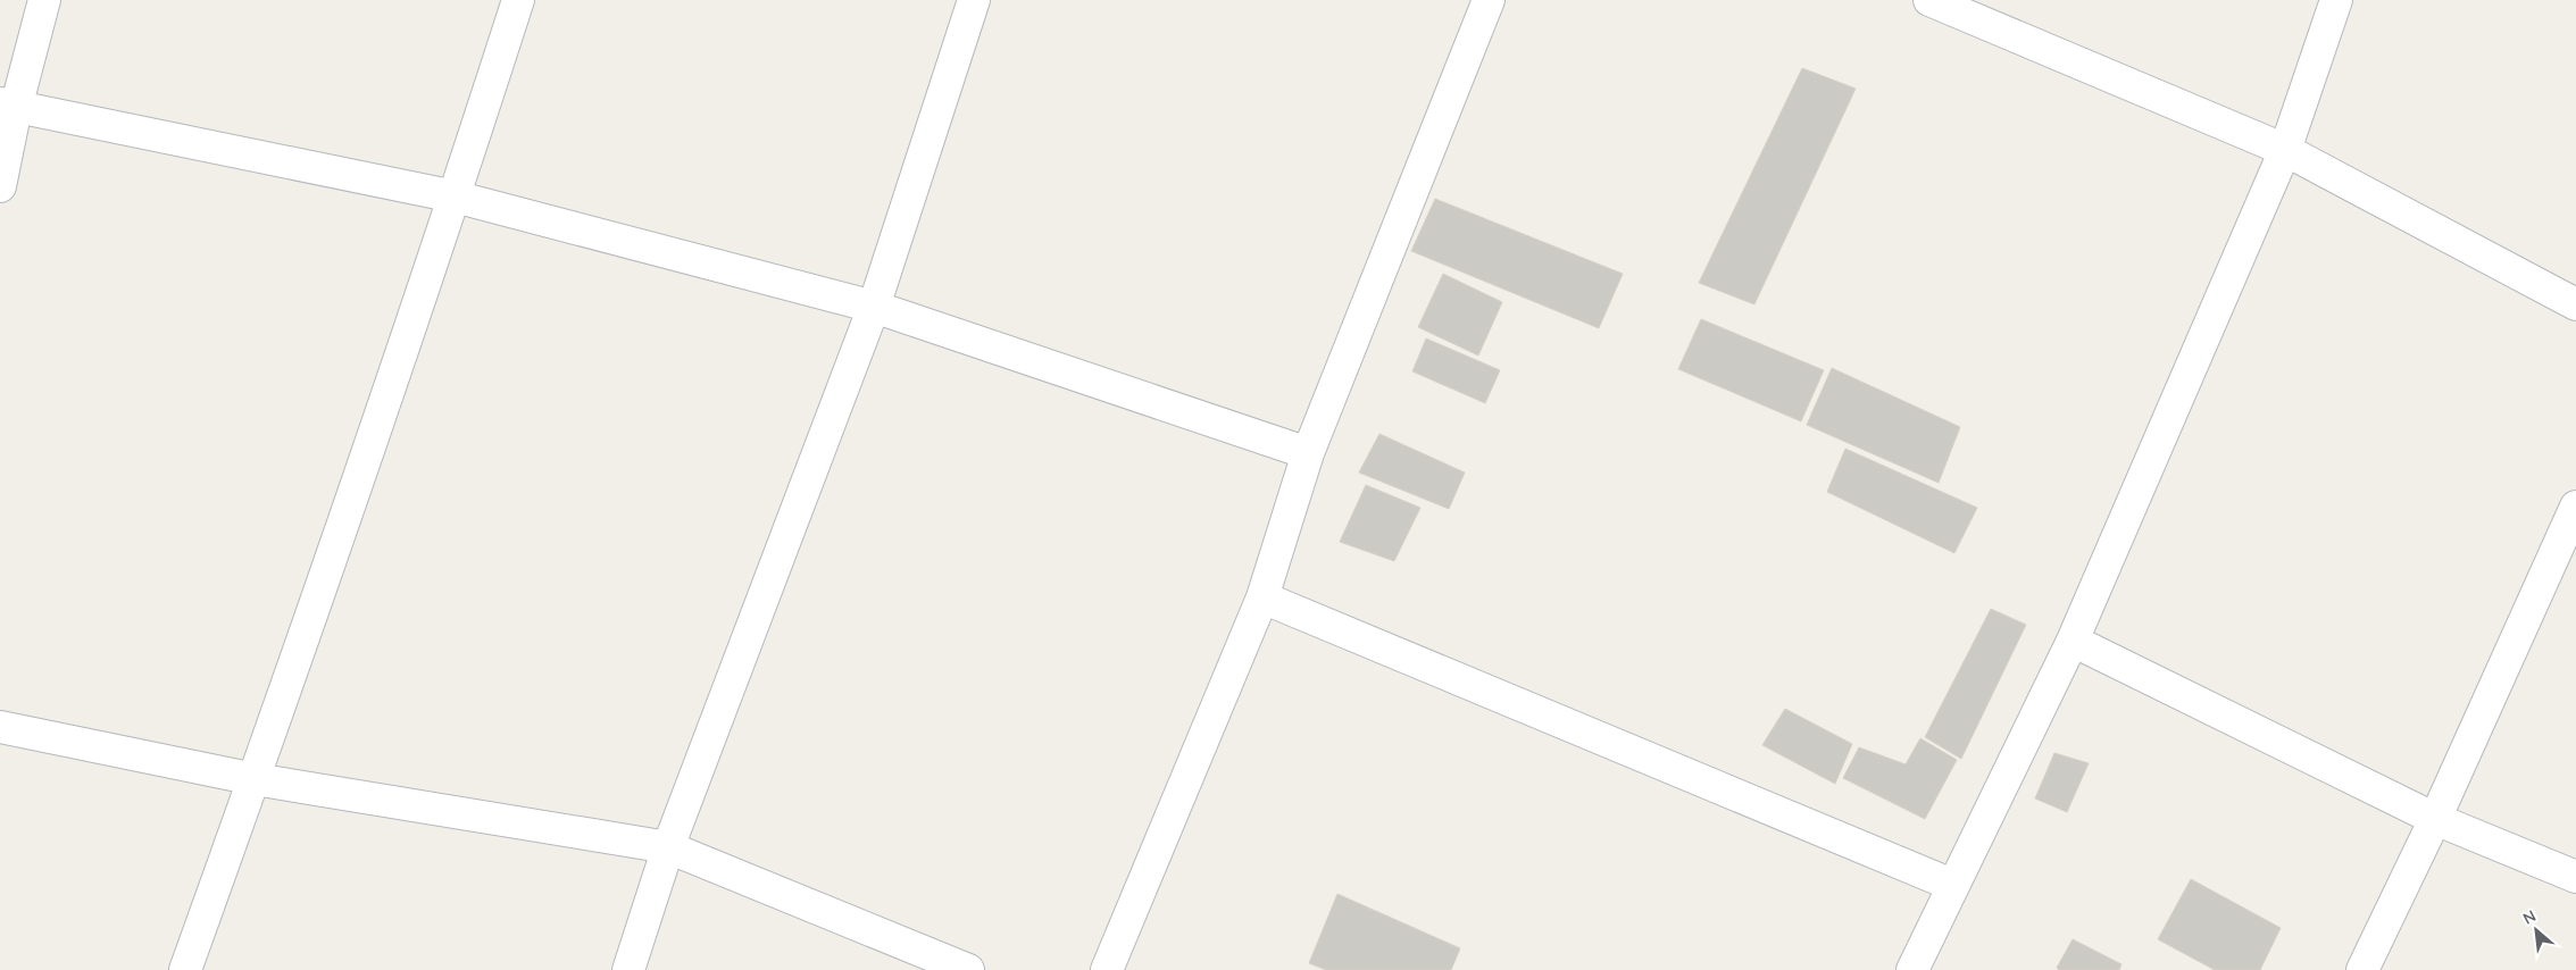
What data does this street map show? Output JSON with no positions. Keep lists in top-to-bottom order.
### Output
{
  "north": "top left"
}
